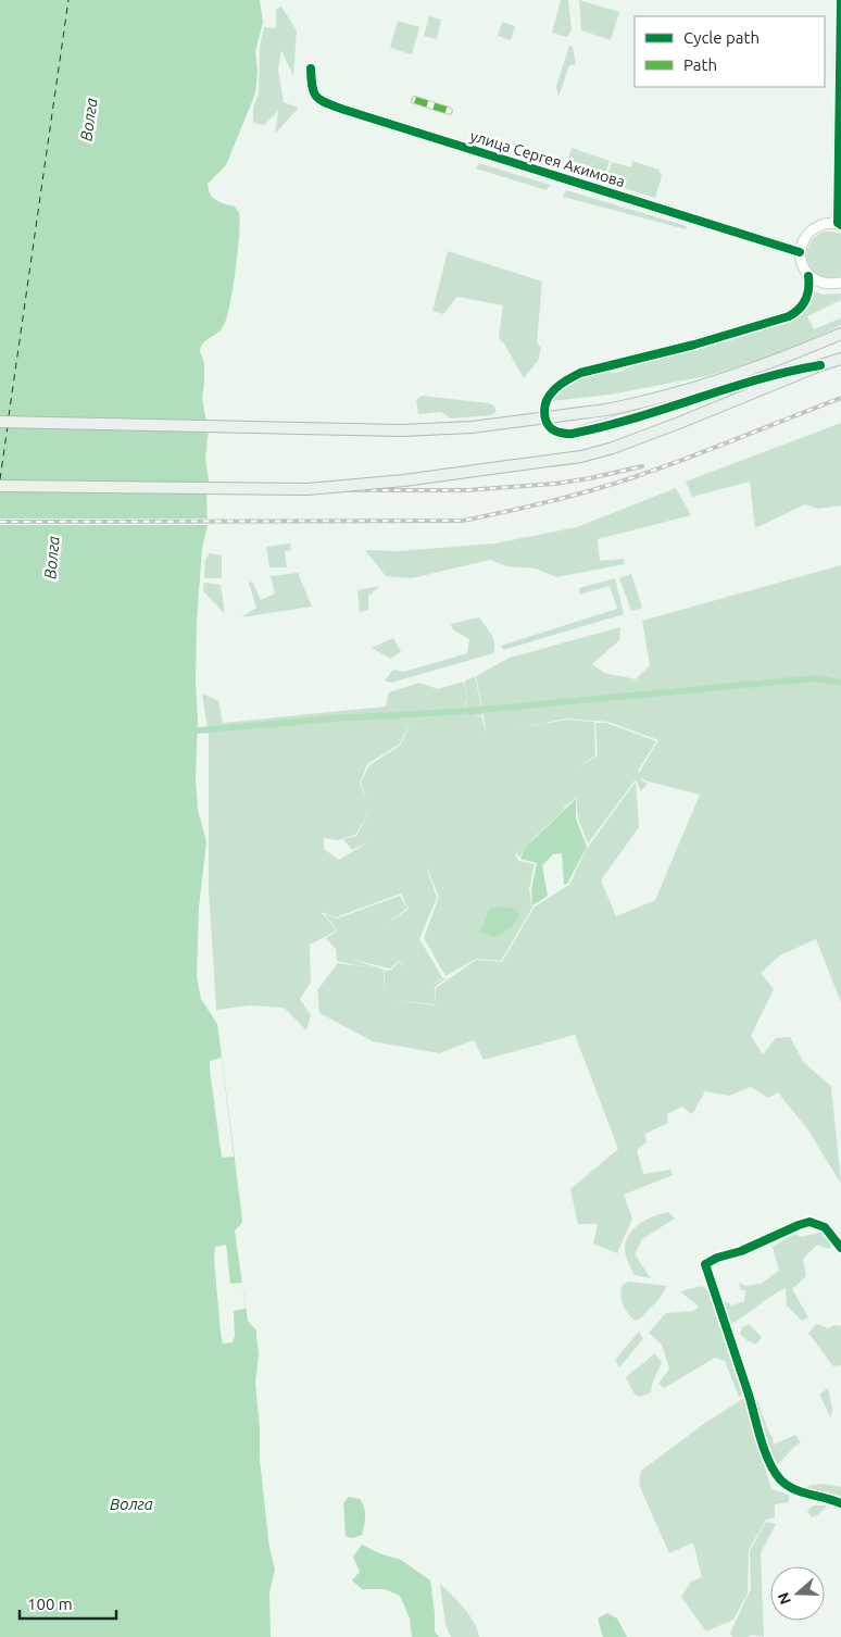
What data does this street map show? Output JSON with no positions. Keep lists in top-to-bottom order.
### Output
{
  "streets": {
    "street": ["улица Сергея Акимова"]
  },
  "water": ["Волга"],
  "legend": ["Cycle path", "Path"],
  "scale_bar": "100 m",
  "north": "left"
}
